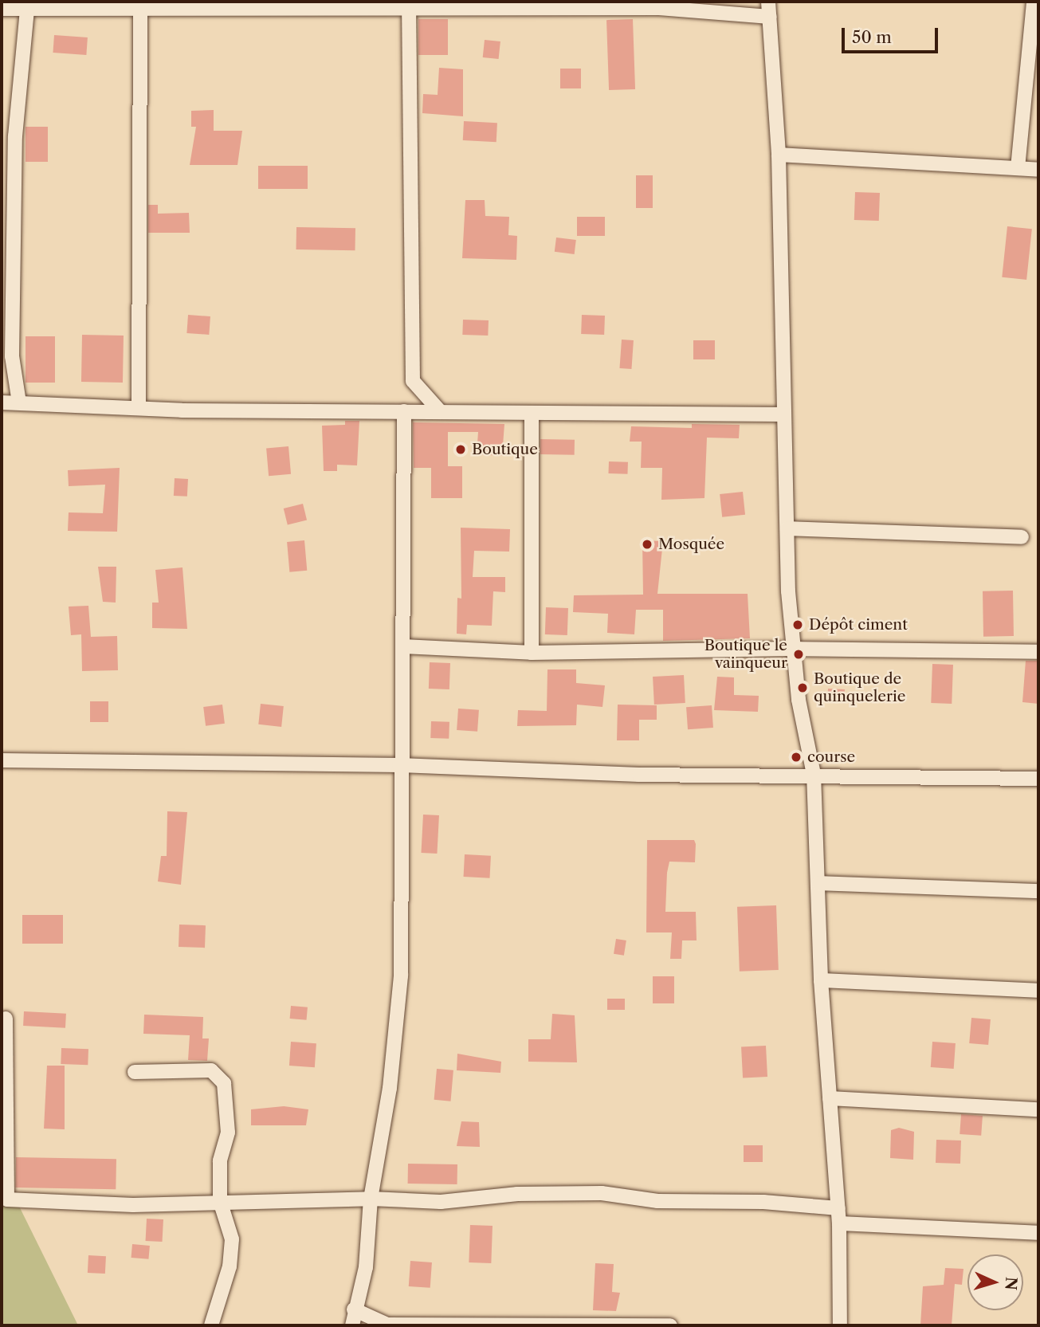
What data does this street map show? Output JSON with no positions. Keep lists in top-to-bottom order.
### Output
{
  "places": [
    "Boutique",
    "Mosquée",
    "Dépôt ciment",
    "Boutique le vainqueur",
    "Boutique de quinquelerie",
    "course"
  ],
  "scale_bar": "50 m",
  "north": "right"
}
